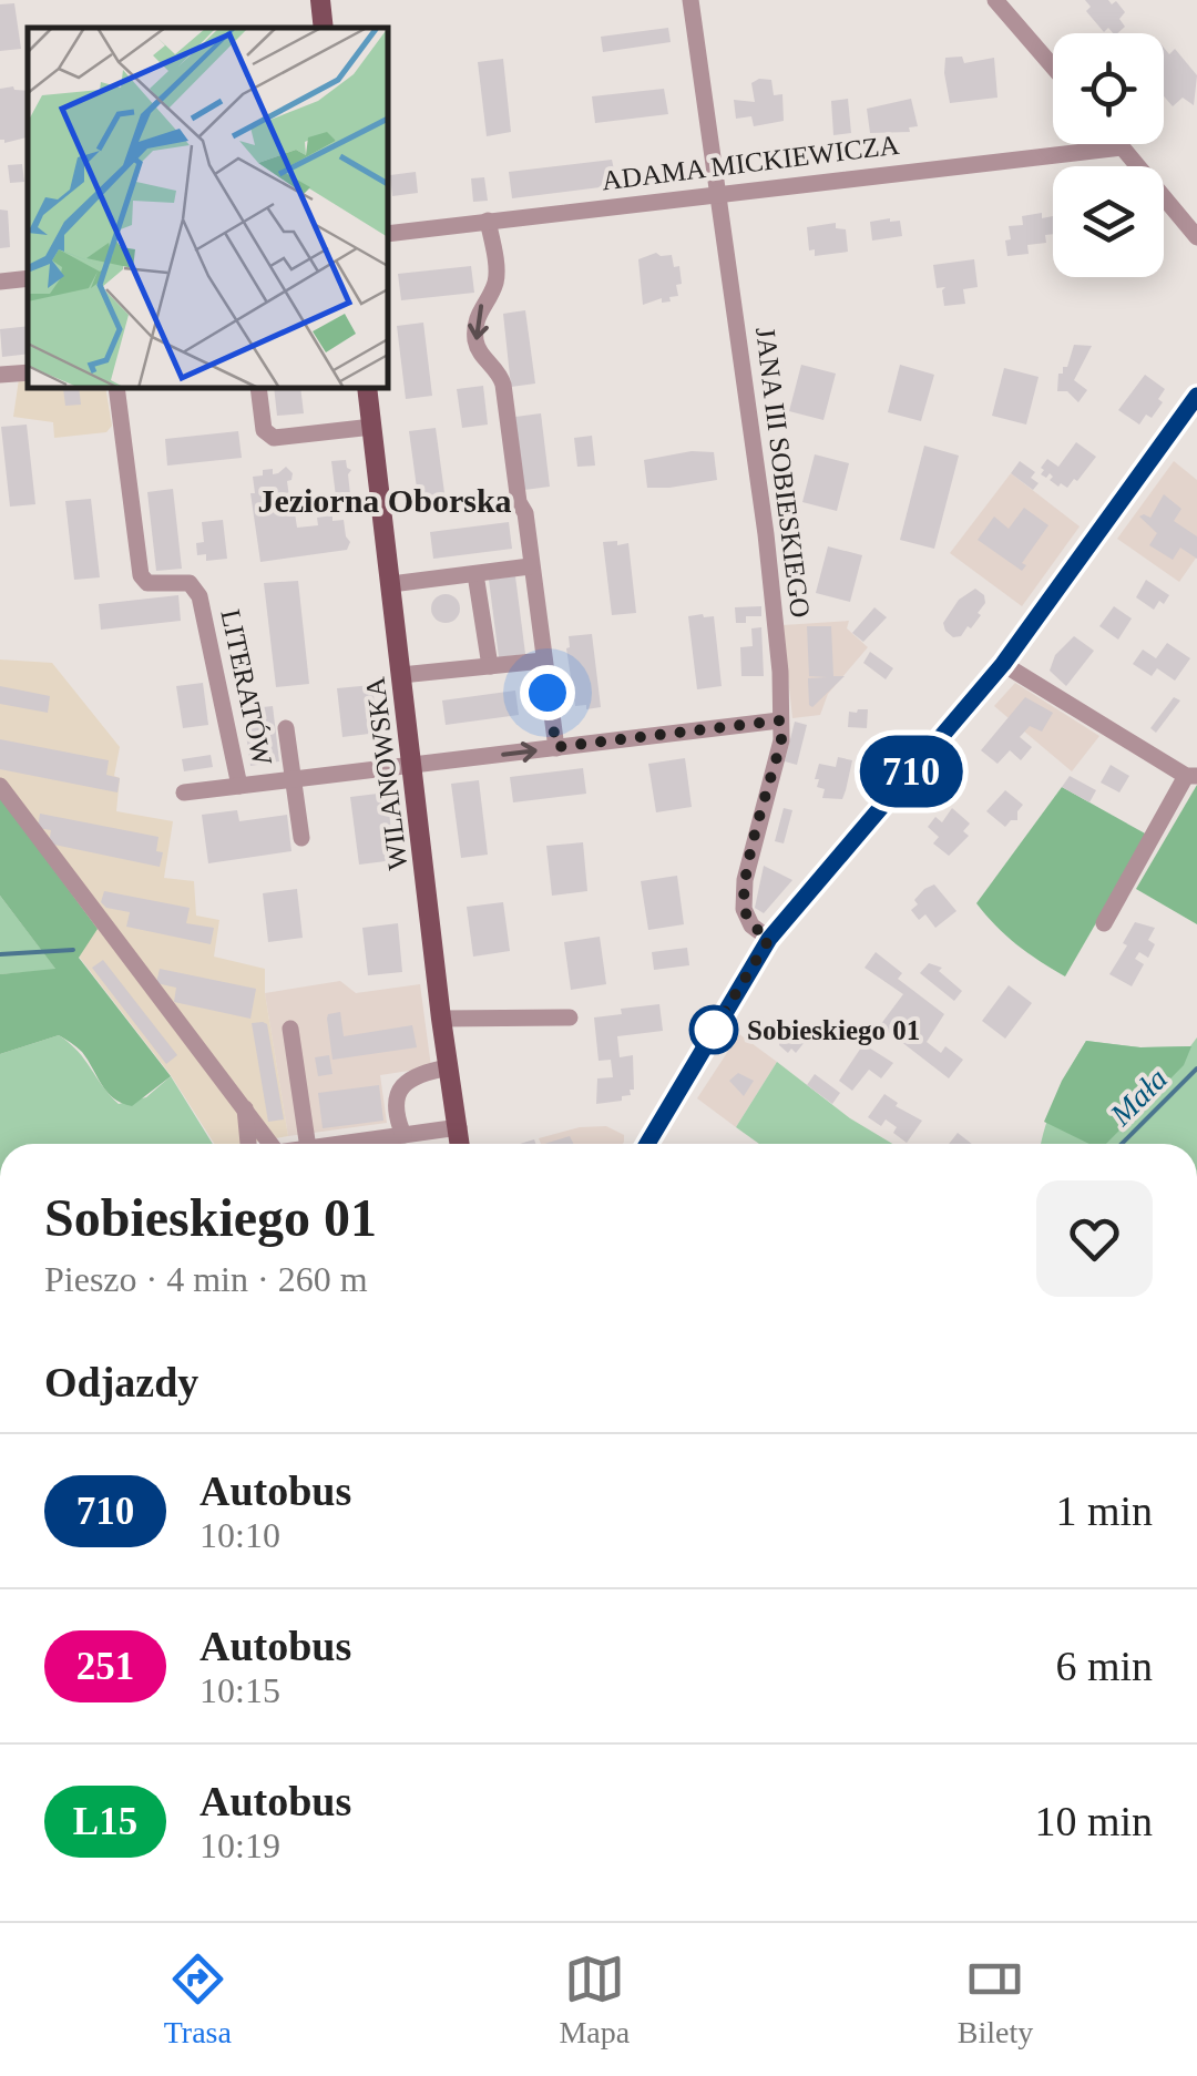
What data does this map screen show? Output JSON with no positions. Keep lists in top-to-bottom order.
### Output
{
  "streets": {
    "main road": ["WILANOWSKA"],
    "street": ["ADAMA MICKIEWICZA", "JANA III SOBIESKIEGO", "LITERATÓW"]
  },
  "crossings": [
    ["ADAMA MICKIEWICZA", "JANA III SOBIESKIEGO"]
  ],
  "districts": ["Jeziorna Oborska"],
  "water": ["Mała"],
  "places": ["Sobieskiego 01"],
  "lines": ["bus line 710"],
  "page": {
    "on_map": "710",
    "heading": [
      ["Sobieskiego 01", "Pieszo · 4 min · 260 m"],
      "Odjazdy"
    ],
    "list": [
      {
        "mark": "710",
        "name": "Autobus",
        "note": "10:10",
        "value": "1 min"
      },
      {
        "mark": "251",
        "name": "Autobus",
        "note": "10:15",
        "value": "6 min"
      },
      {
        "mark": "L15",
        "name": "Autobus",
        "note": "10:19",
        "value": "10 min"
      }
    ],
    "tabs": ["Trasa", "Mapa", "Bilety"]
  }
}
